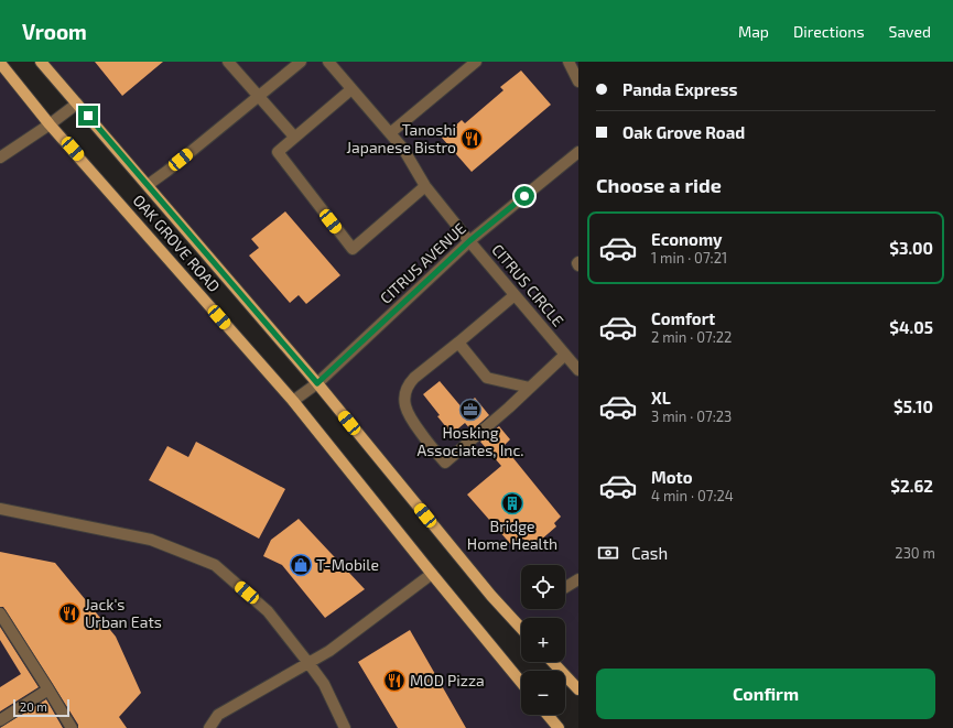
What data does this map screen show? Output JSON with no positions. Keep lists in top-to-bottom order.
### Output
{
  "streets": {
    "main road": ["OAK GROVE ROAD"],
    "street": ["CITRUS AVENUE", "CITRUS CIRCLE"]
  },
  "crossings": [
    ["OAK GROVE ROAD", "CITRUS AVENUE"],
    ["CITRUS AVENUE", "CITRUS CIRCLE"]
  ],
  "places": {
    "restaurant": ["Tanoshi Japanese Bistro", "Jack's Urban Eats", "MOD Pizza"],
    "office": ["Hosking Associates, Inc."],
    "building": ["Bridge Home Health"],
    "shop": ["T-Mobile"]
  },
  "scale_bar": "20 m",
  "page": {
    "header": "Vroom",
    "nav": ["Map", "Directions", "Saved"],
    "banner": ["Panda Express", "Oak Grove Road"],
    "heading": "Choose a ride",
    "list": [
      {
        "name": "Economy",
        "note": "1 min · 07:21",
        "value": "$3.00"
      },
      {
        "name": "Comfort",
        "note": "2 min · 07:22",
        "value": "$4.05"
      },
      {
        "name": "XL",
        "note": "3 min · 07:23",
        "value": "$5.10"
      },
      {
        "name": "Moto",
        "note": "4 min · 07:24",
        "value": "$2.62"
      }
    ],
    "pay": ["Cash", "230 m"],
    "map_buttons": ["+", "−"],
    "buttons": "Confirm",
    "scale": "20 m"
  }
}
